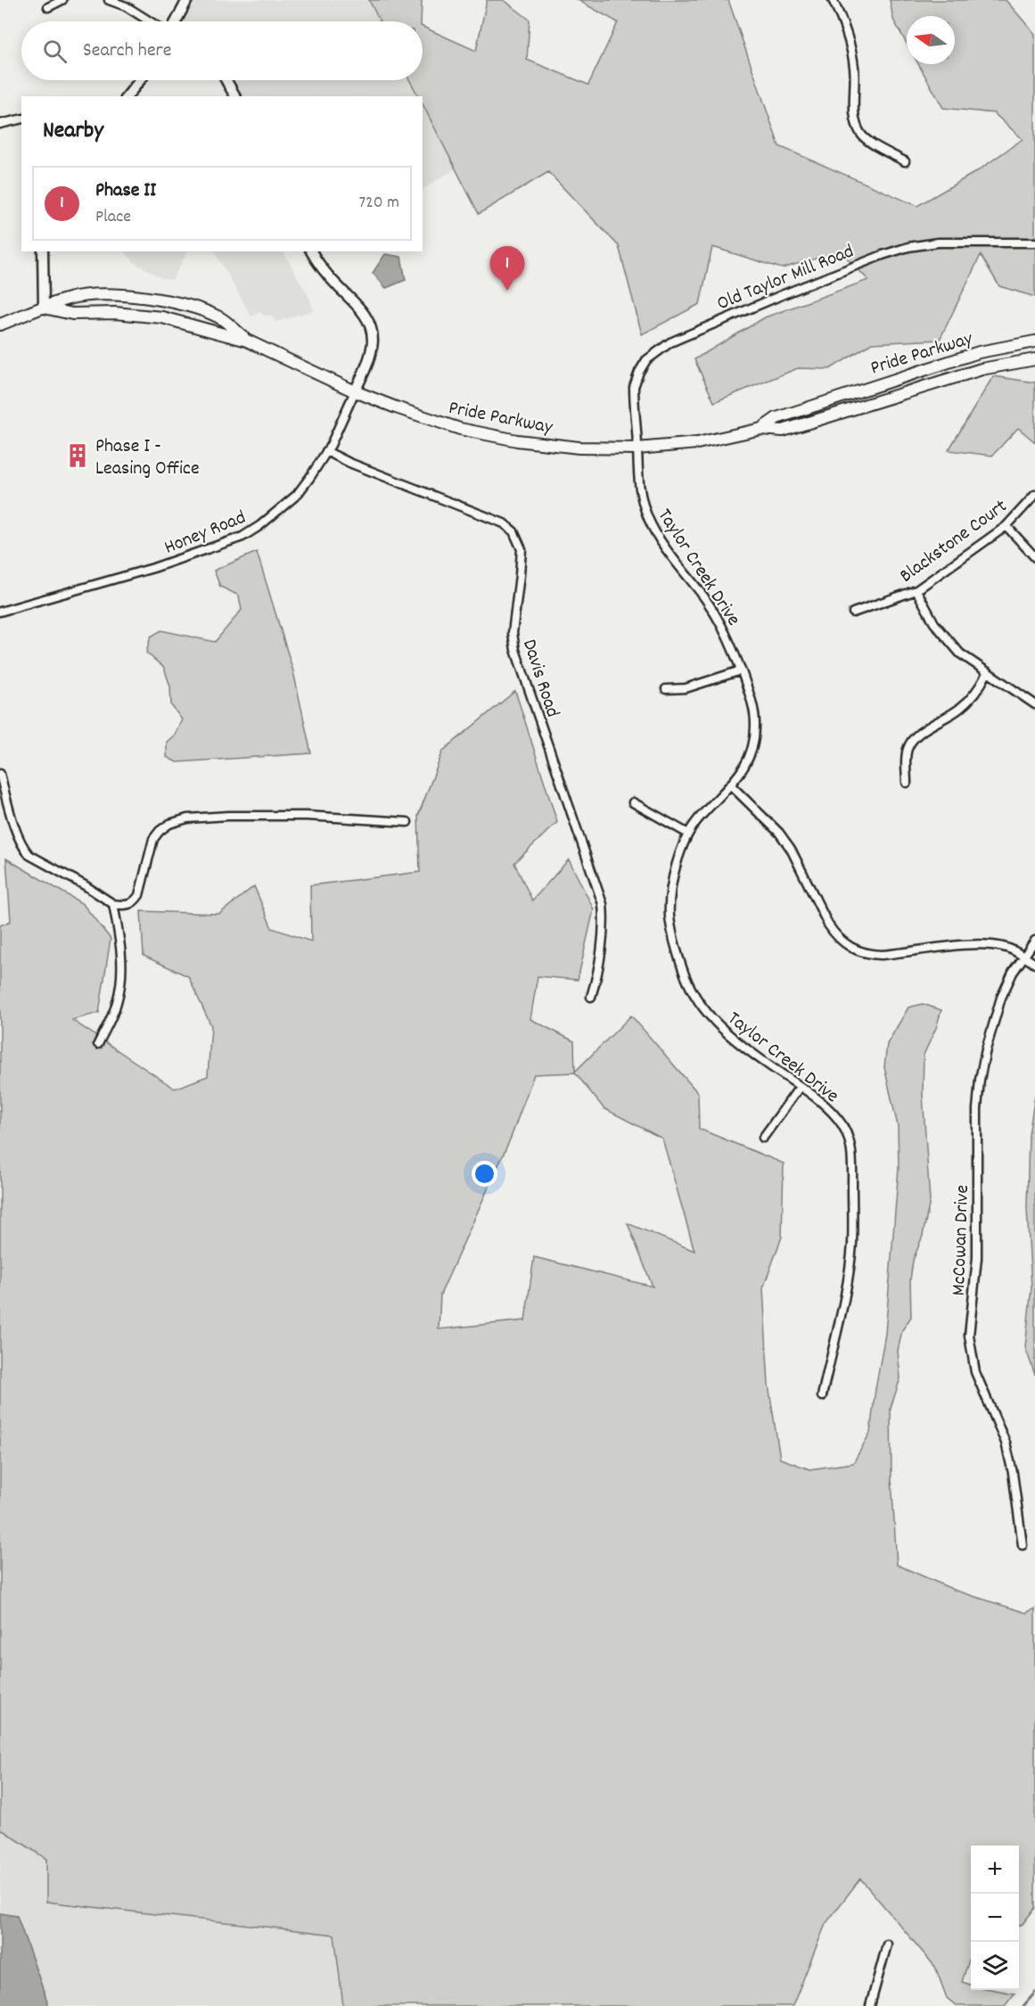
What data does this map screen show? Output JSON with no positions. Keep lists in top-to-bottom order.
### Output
{
  "streets": {
    "main road": ["Pride Parkway"],
    "street": [
      "Old Taylor Mill Road",
      "Honey Road",
      "Blackstone Court",
      "Taylor Creek Drive",
      "Davis Road",
      "McCowan Drive"
    ]
  },
  "crossings": [
    ["Old Taylor Mill Road", "Pride Parkway"],
    ["Old Taylor Mill Road", "Taylor Creek Drive"],
    ["Pride Parkway", "Honey Road"],
    ["Pride Parkway", "Taylor Creek Drive"],
    ["Honey Road", "Davis Road"]
  ],
  "places": {
    "building": ["Phase I - Leasing Office"]
  },
  "north": "left",
  "page": {
    "search": "Search here",
    "heading": "Nearby",
    "list": [
      {
        "mark": "1",
        "name": "Phase II",
        "note": "Place",
        "value": "720 m"
      }
    ],
    "pins": "1",
    "map_buttons": ["+", "−"]
  }
}
